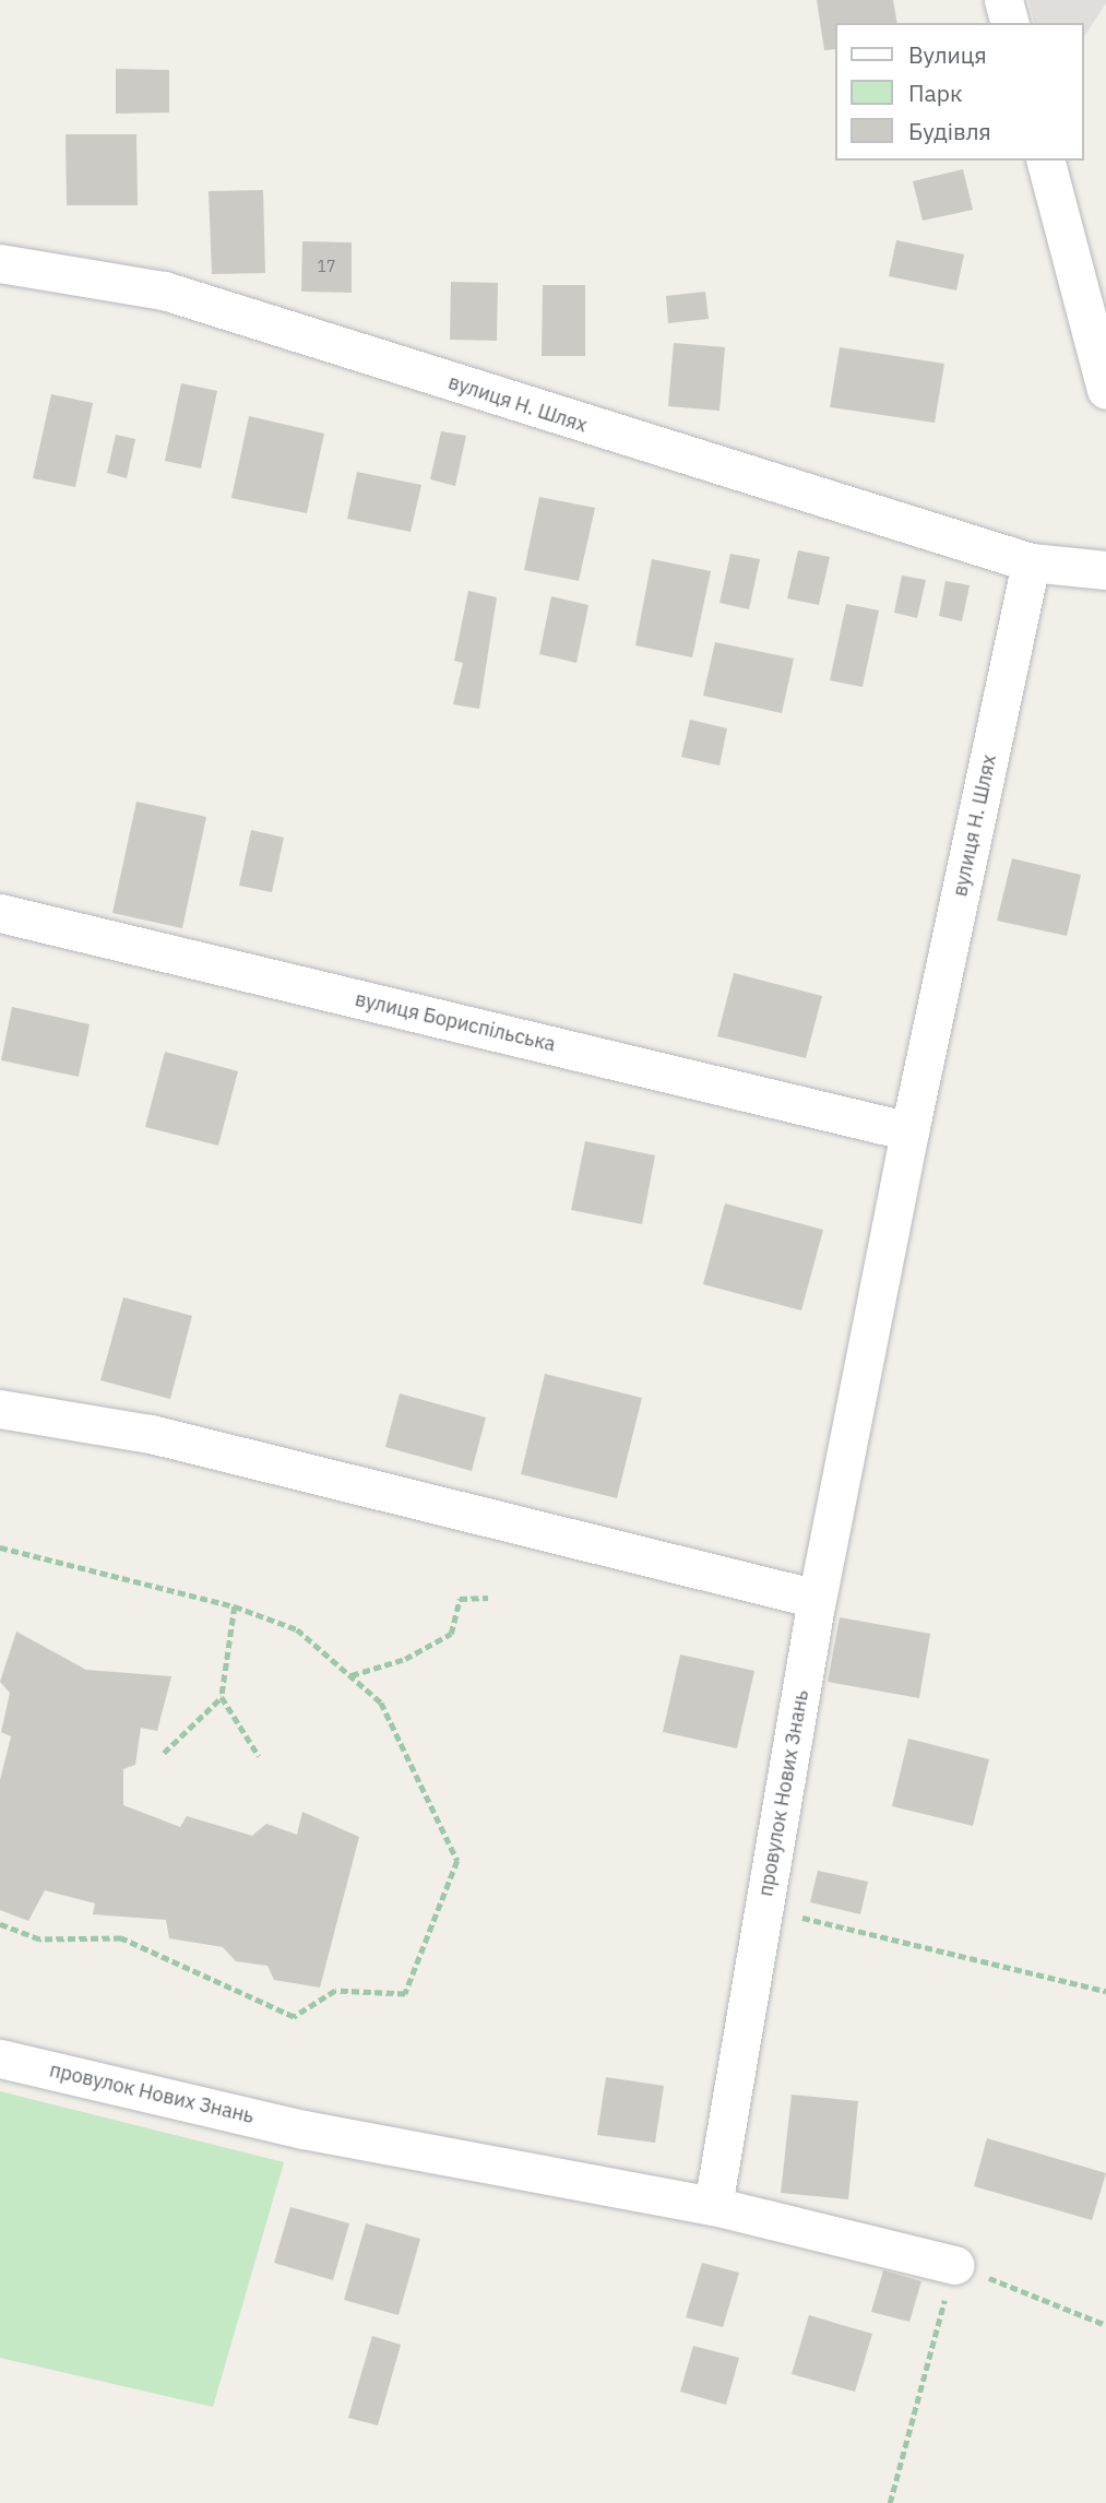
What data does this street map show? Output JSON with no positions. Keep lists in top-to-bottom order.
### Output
{
  "streets": {
    "street": ["вулиця Н. Шлях", "вулиця Бориспільська", "провулок Нових Знань"]
  },
  "crossings": [
    ["вулиця Н. Шлях", "вулиця Бориспільська"],
    ["вулиця Н. Шлях", "провулок Нових Знань"],
    ["вулиця Бориспільська", "провулок Нових Знань"]
  ],
  "house_numbers": ["17"],
  "legend": ["Вулиця", "Парк", "Будівля"]
}
